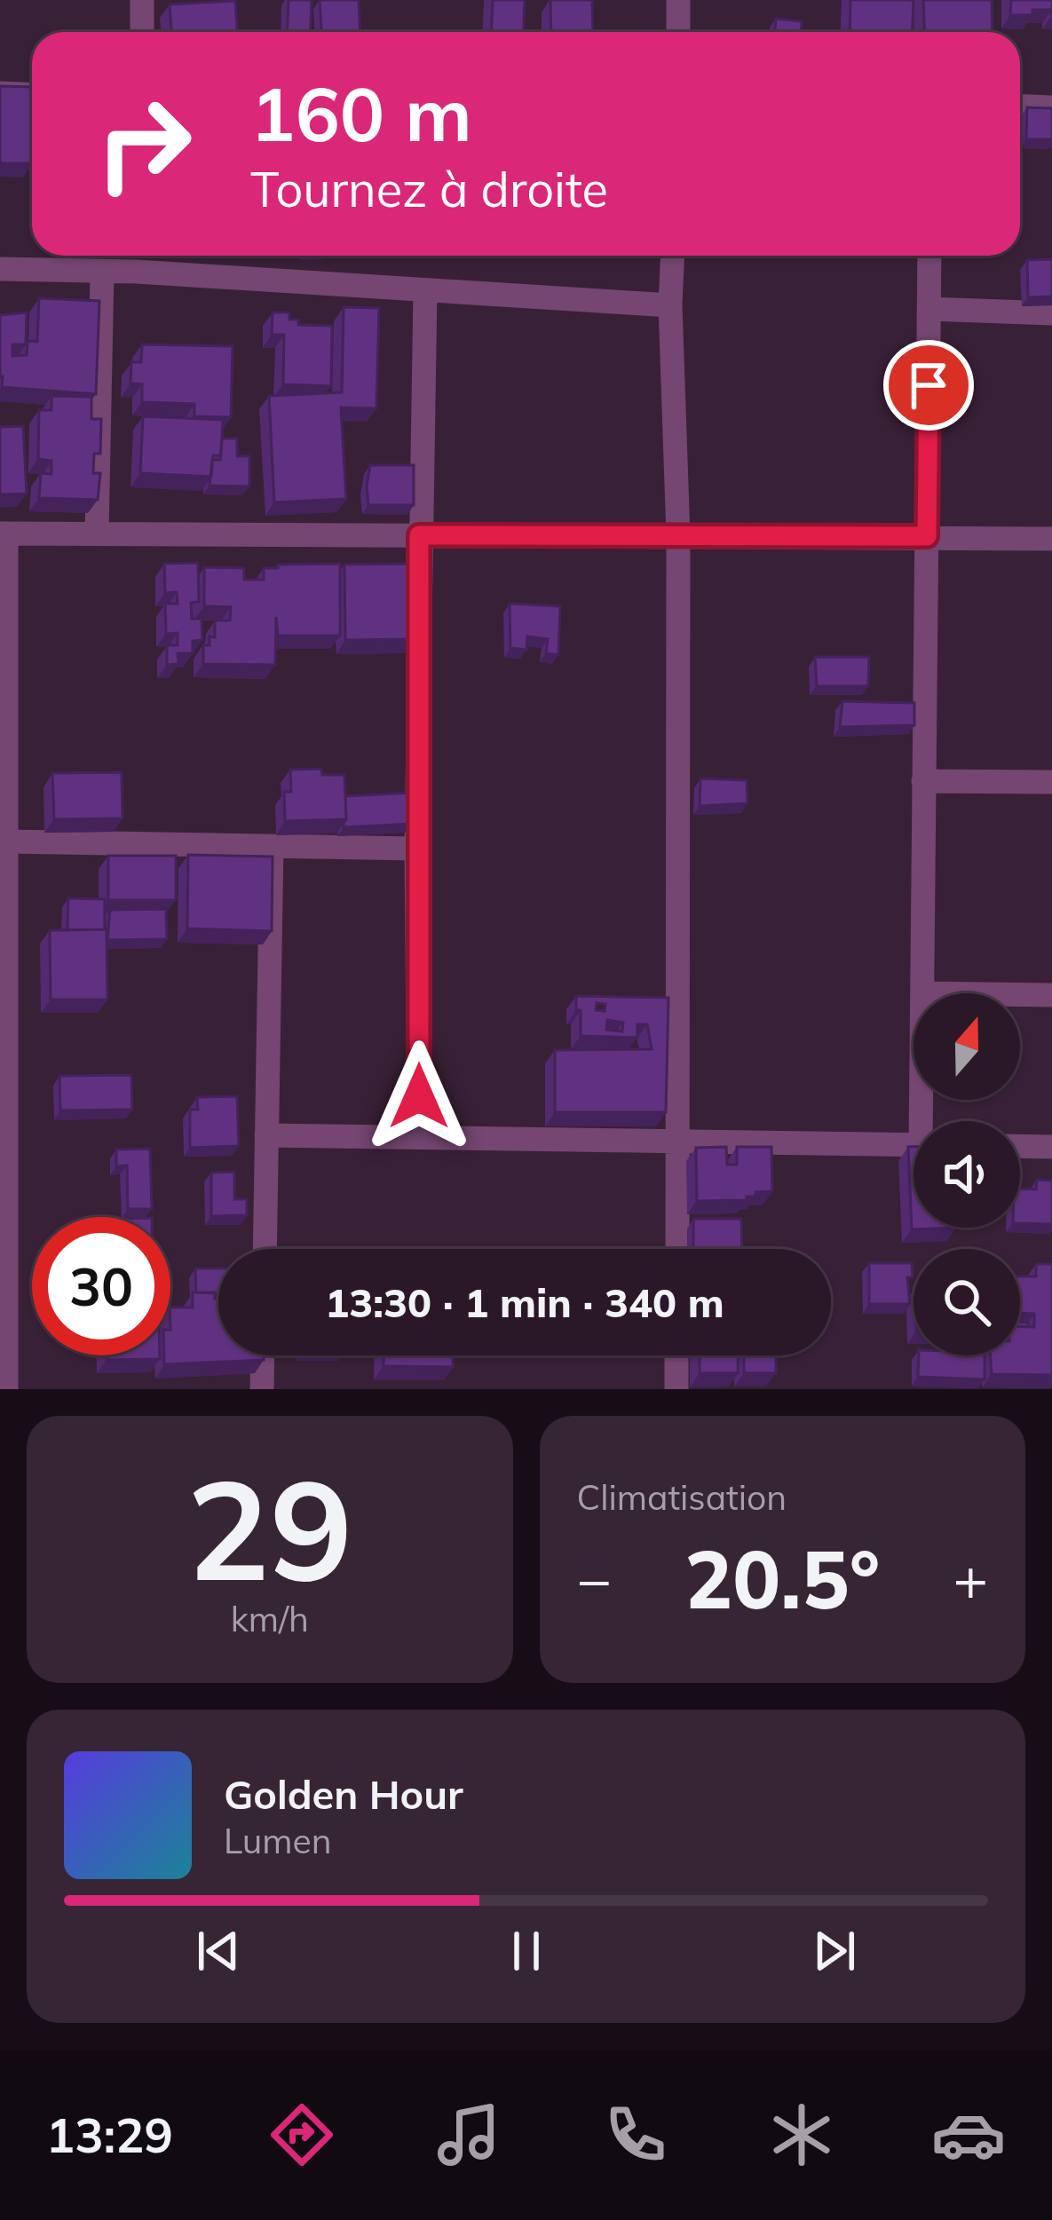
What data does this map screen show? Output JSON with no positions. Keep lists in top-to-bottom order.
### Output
{
  "north": "top",
  "page": {
    "turn": ["160 m", "Tournez à droite"],
    "limit": "30",
    "trip": "13:30 · 1 min · 340 m",
    "tile": [
      ["29", "km/h"],
      "Climatisation"
    ],
    "heat": ["−", "20.5°", "+"],
    "song": ["Golden Hour", "Lumen"],
    "tabs": "13:29"
  }
}
